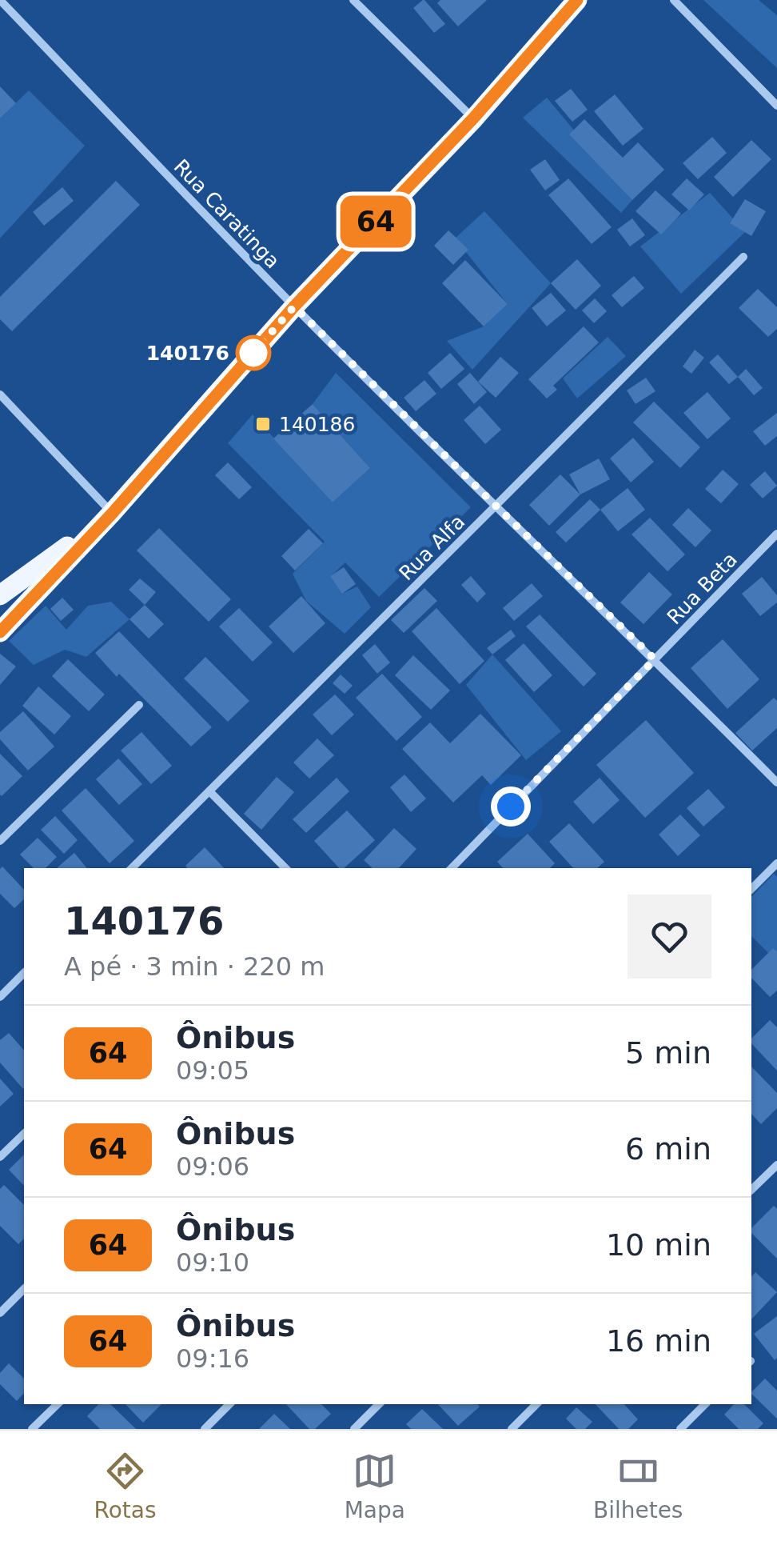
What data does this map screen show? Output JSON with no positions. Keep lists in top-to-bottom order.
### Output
{
  "streets": {
    "street": ["Rua Caratinga", "Rua Alfa", "Rua Beta"]
  },
  "crossings": [
    ["Rua Caratinga", "Rua Alfa"],
    ["Rua Caratinga", "Rua Beta"]
  ],
  "places": {
    "other": ["140176"],
    "transit": ["140186"]
  },
  "lines": ["bus line 64"],
  "page": {
    "on_map": "64",
    "heading": ["140176", "A pé · 3 min · 220 m"],
    "list": [
      {
        "mark": "64",
        "name": "Ônibus",
        "note": "09:05",
        "value": "5 min"
      },
      {
        "mark": "64",
        "name": "Ônibus",
        "note": "09:06",
        "value": "6 min"
      },
      {
        "mark": "64",
        "name": "Ônibus",
        "note": "09:10",
        "value": "10 min"
      },
      {
        "mark": "64",
        "name": "Ônibus",
        "note": "09:16",
        "value": "16 min"
      }
    ],
    "tabs": ["Rotas", "Mapa", "Bilhetes"]
  }
}
